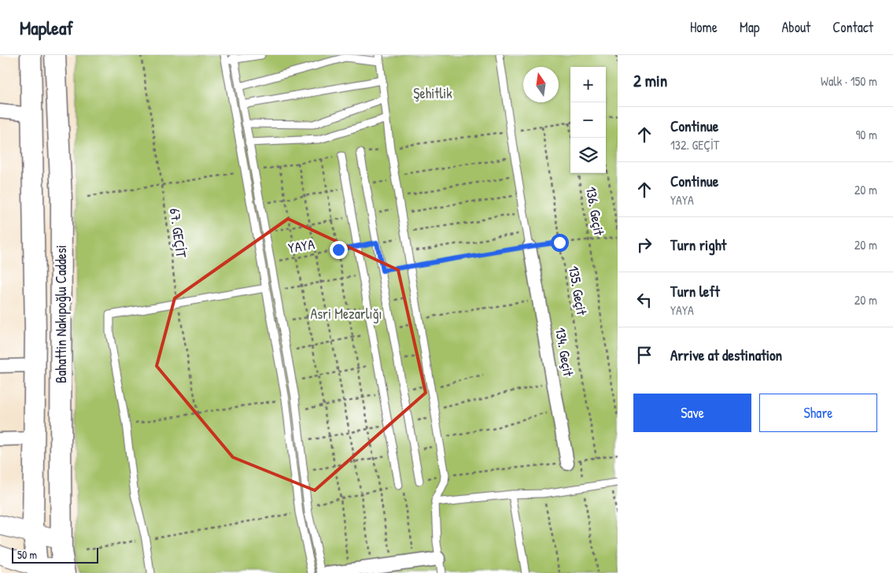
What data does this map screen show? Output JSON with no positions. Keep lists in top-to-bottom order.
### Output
{
  "streets": {
    "main road": ["Bahattin Nakıpoğlu Caddesi"],
    "street": ["134. Geçit"],
    "path": [
      "136. Geçit",
      "67. GEÇİT",
      "YAYA",
      "135. Geçit"
    ]
  },
  "parks": ["Şehitlik", "Asri Mezarlığı"],
  "scale_bar": "50 m",
  "north": "top",
  "page": {
    "header": "Mapleaf",
    "nav": [
      "Home",
      "Map",
      "About",
      "Contact"
    ],
    "heading": ["2 min", "Walk · 150 m"],
    "map_buttons": ["+", "−"],
    "list": [
      ["Continue", "132. GEÇİT", "90 m"],
      ["Continue", "YAYA", "20 m"],
      ["Turn right", "20 m"],
      ["Turn left", "YAYA", "20 m"],
      "Arrive at destination"
    ],
    "buttons": ["Save", "Share"],
    "scale": "50 m"
  }
}
